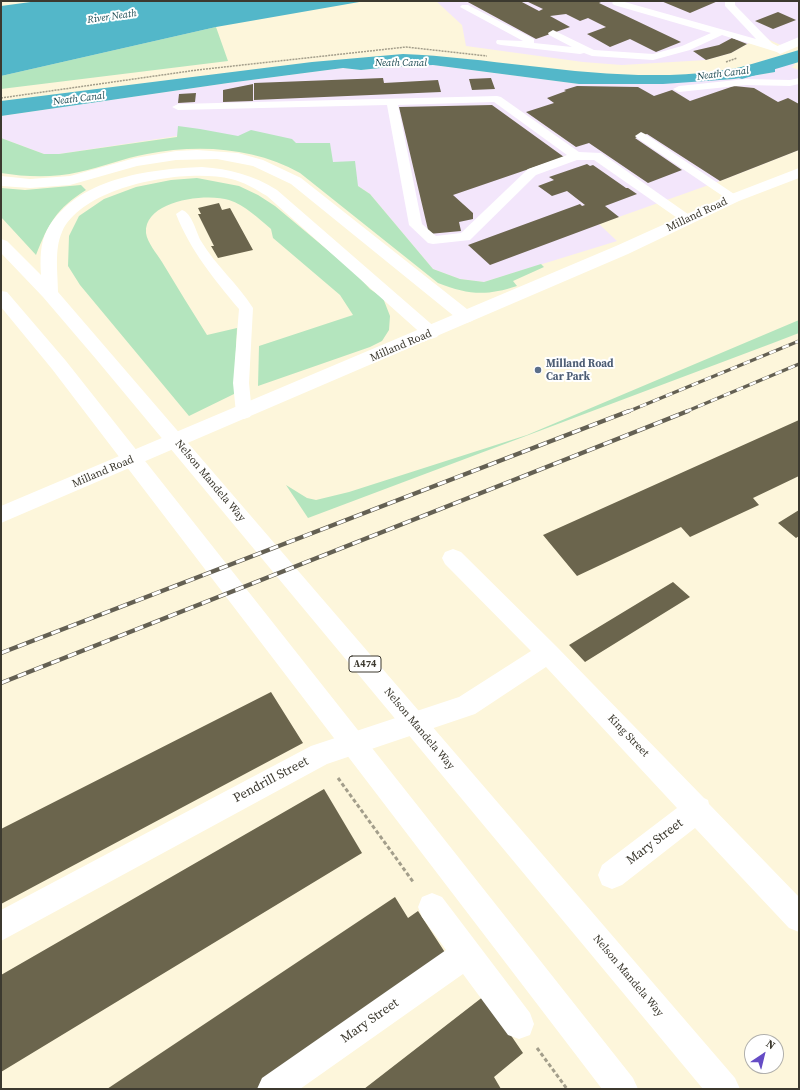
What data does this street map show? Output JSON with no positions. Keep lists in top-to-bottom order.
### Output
{
  "streets": {
    "main road": [
      "Milland Road",
      "Nelson Mandela Way",
      "A474",
      "King Street",
      "Pendrill Street",
      "Mary Street"
    ]
  },
  "crossings": [
    ["King Street", "Pendrill Street"],
    ["King Street", "Mary Street"]
  ],
  "water": ["River Neath", "Neath Canal"],
  "places": ["Milland Road Car Park"],
  "north": "top right"
}
